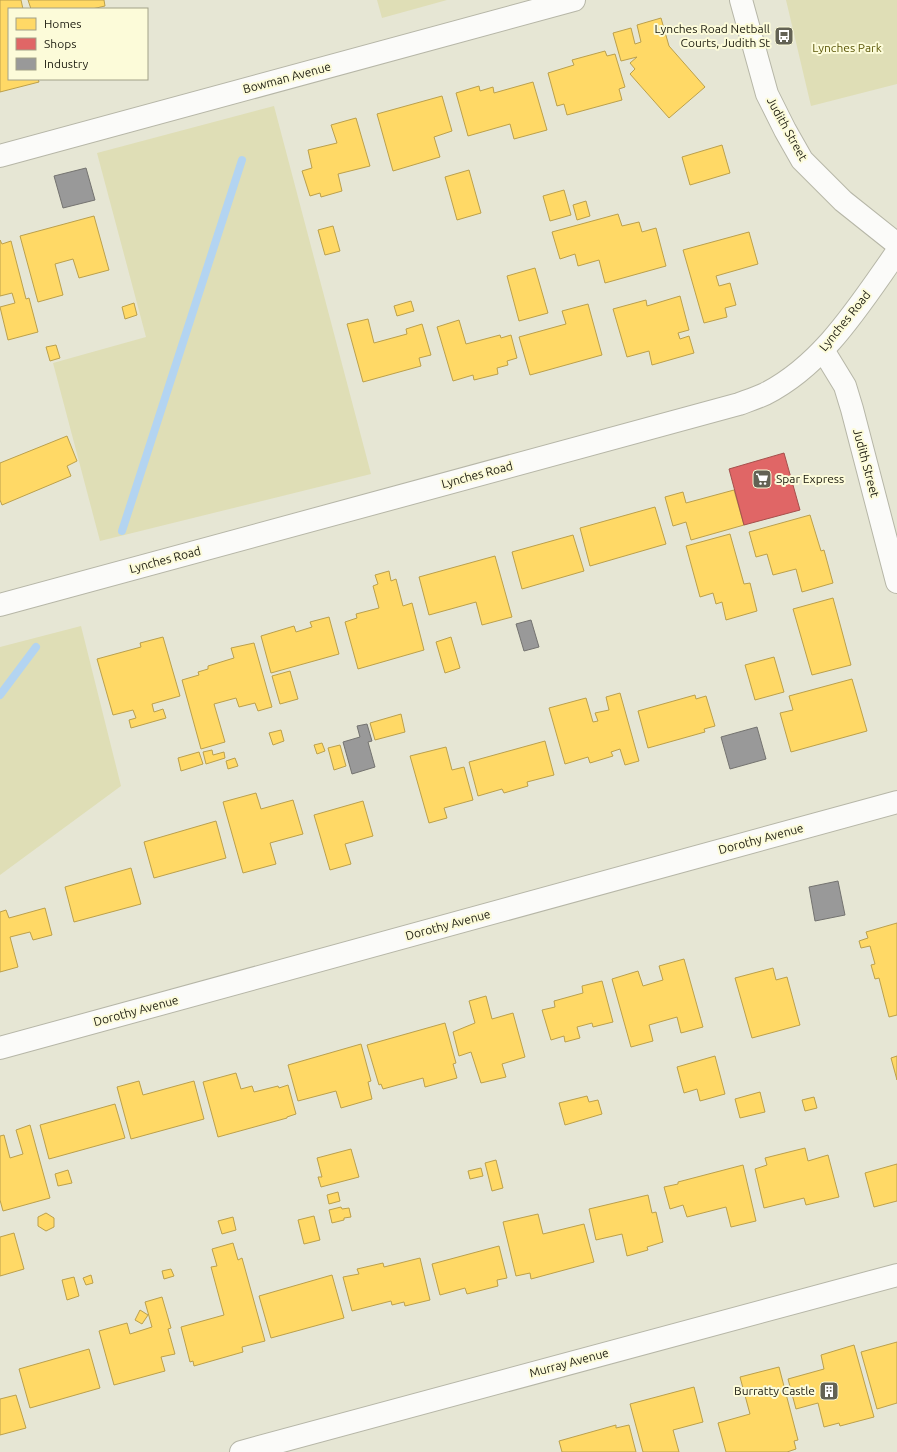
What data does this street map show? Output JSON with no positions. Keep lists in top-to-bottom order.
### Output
{
  "streets": {
    "street": [
      "Bowman Avenue",
      "Judith Street",
      "Lynches Road",
      "Dorothy Avenue",
      "Murray Avenue"
    ]
  },
  "crossings": [
    ["Judith Street", "Lynches Road"]
  ],
  "parks": ["Lynches Park"],
  "places": {
    "bus stop": ["Lynches Road Netball Courts, Judith St"],
    "supermarket": ["Spar Express"],
    "building": ["Burratty Castle"]
  },
  "legend": ["Homes", "Shops", "Industry"]
}
